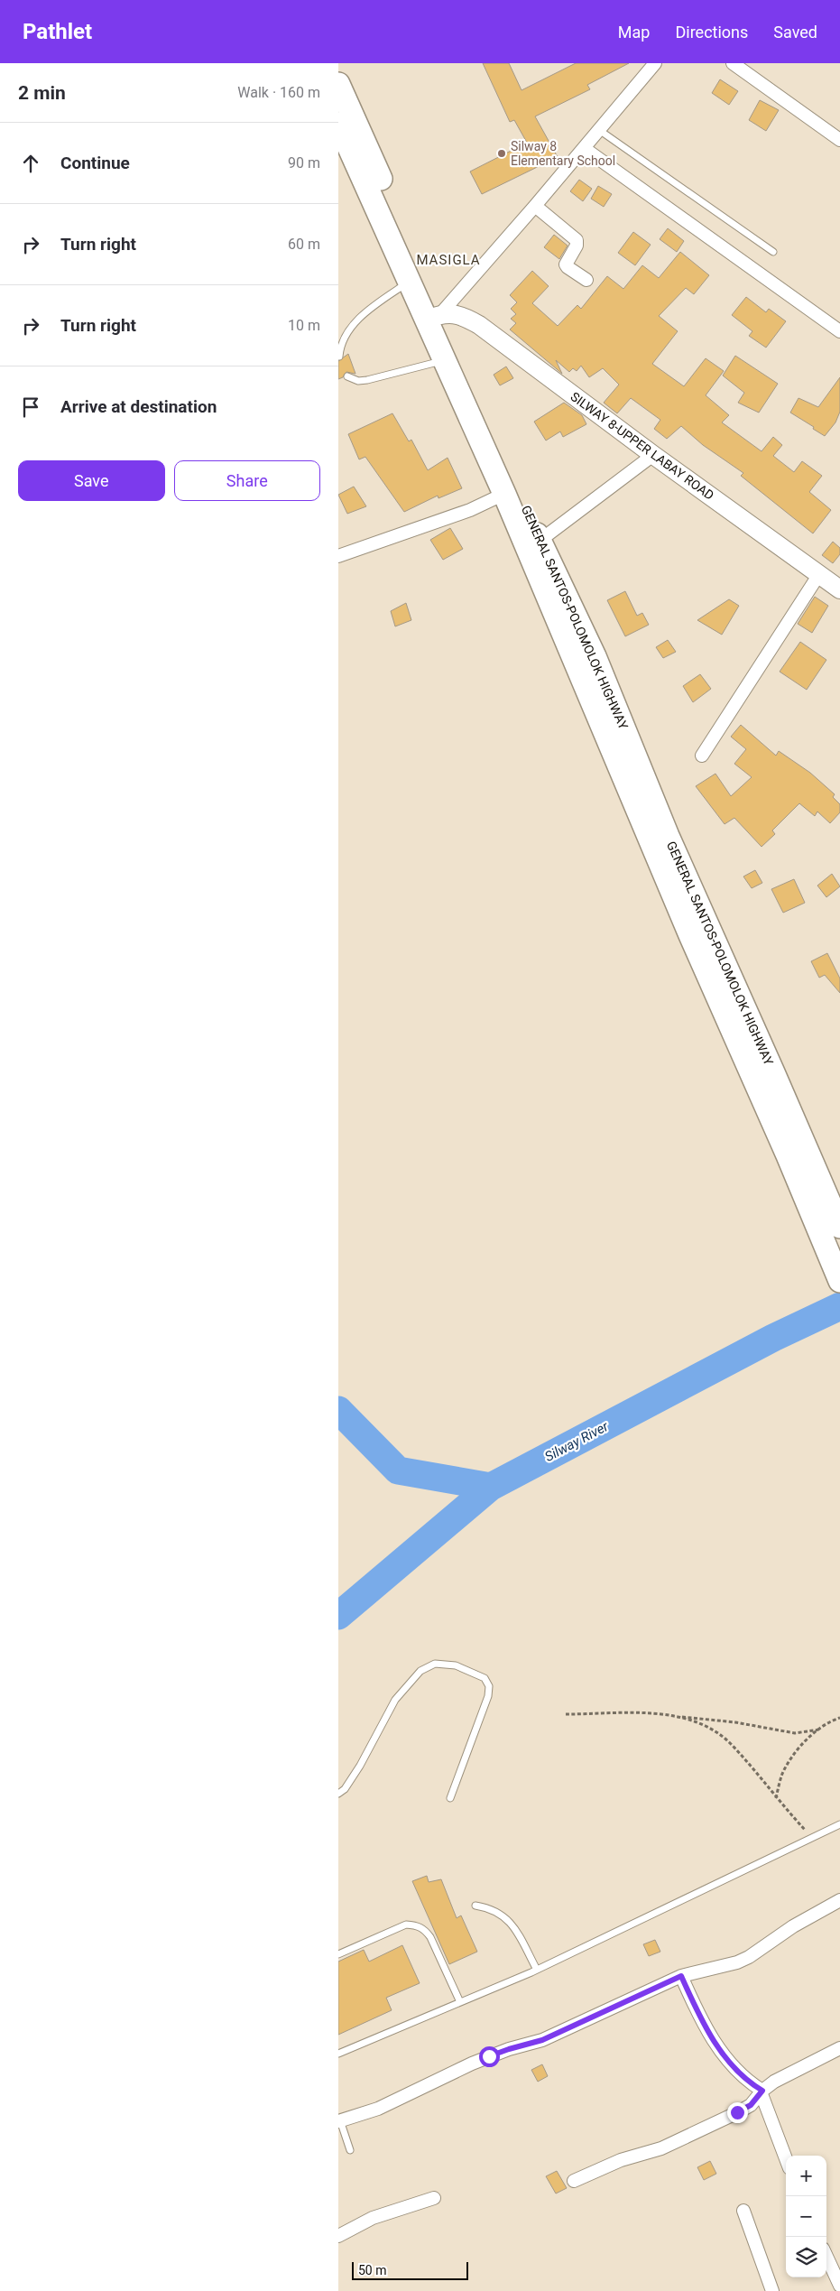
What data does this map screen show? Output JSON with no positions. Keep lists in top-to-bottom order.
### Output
{
  "streets": {
    "highway": ["GENERAL SANTOS-POLOMOLOK HIGHWAY"],
    "main road": ["SILWAY 8-UPPER LABAY ROAD"]
  },
  "crossings": [
    ["SILWAY 8-UPPER LABAY ROAD", "GENERAL SANTOS-POLOMOLOK HIGHWAY"]
  ],
  "districts": ["MASIGLA"],
  "water": ["Silway River"],
  "places": ["Silway 8 Elementary School"],
  "scale_bar": "50 m",
  "page": {
    "header": "Pathlet",
    "nav": ["Map", "Directions", "Saved"],
    "heading": ["2 min", "Walk · 160 m"],
    "list": [
      ["Continue", "90 m"],
      ["Turn right", "60 m"],
      ["Turn right", "10 m"],
      "Arrive at destination"
    ],
    "buttons": ["Save", "Share"],
    "map_buttons": ["+", "−"],
    "scale": "50 m"
  }
}
